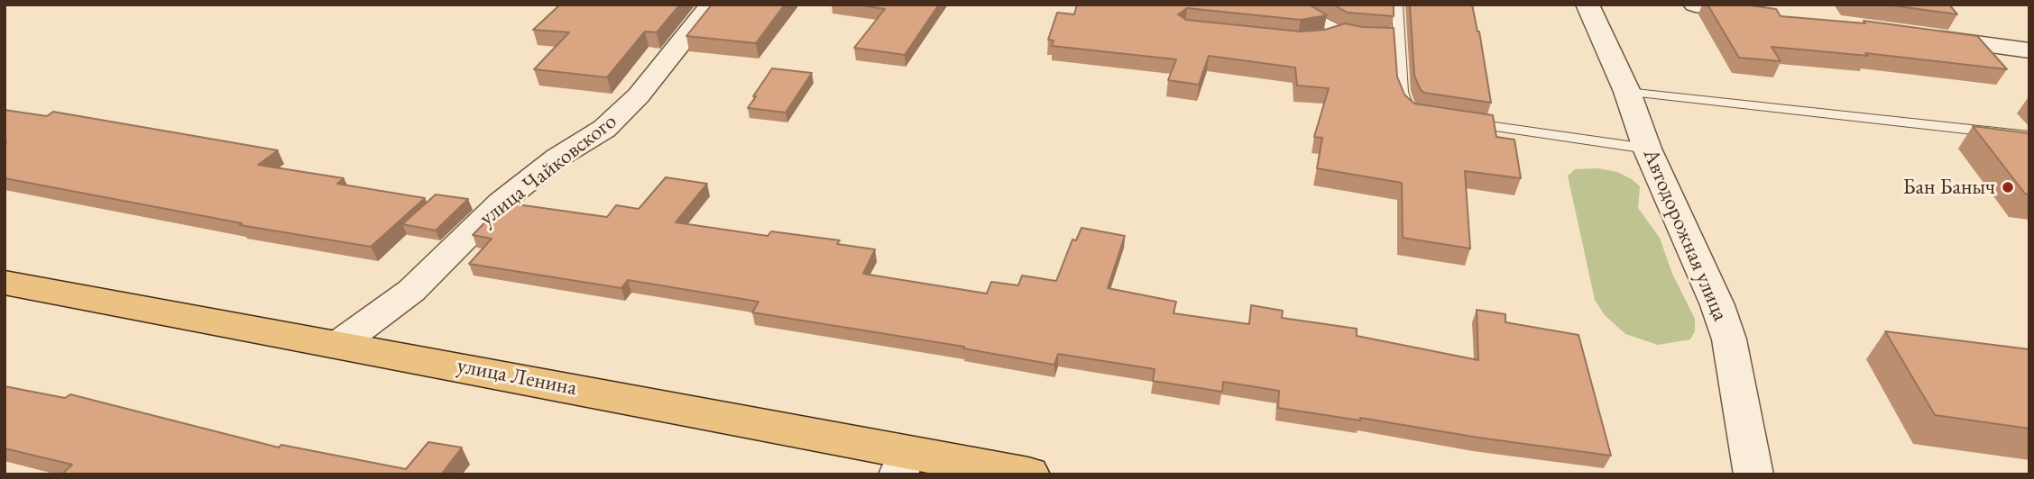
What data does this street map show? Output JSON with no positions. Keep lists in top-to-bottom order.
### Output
{
  "streets": {
    "main road": ["улица Ленина"],
    "street": ["улица Чайковского", "Автодорожная улица"]
  },
  "crossings": [
    ["улица Чайковского", "улица Ленина"]
  ],
  "places": ["Бан Баныч"]
}
